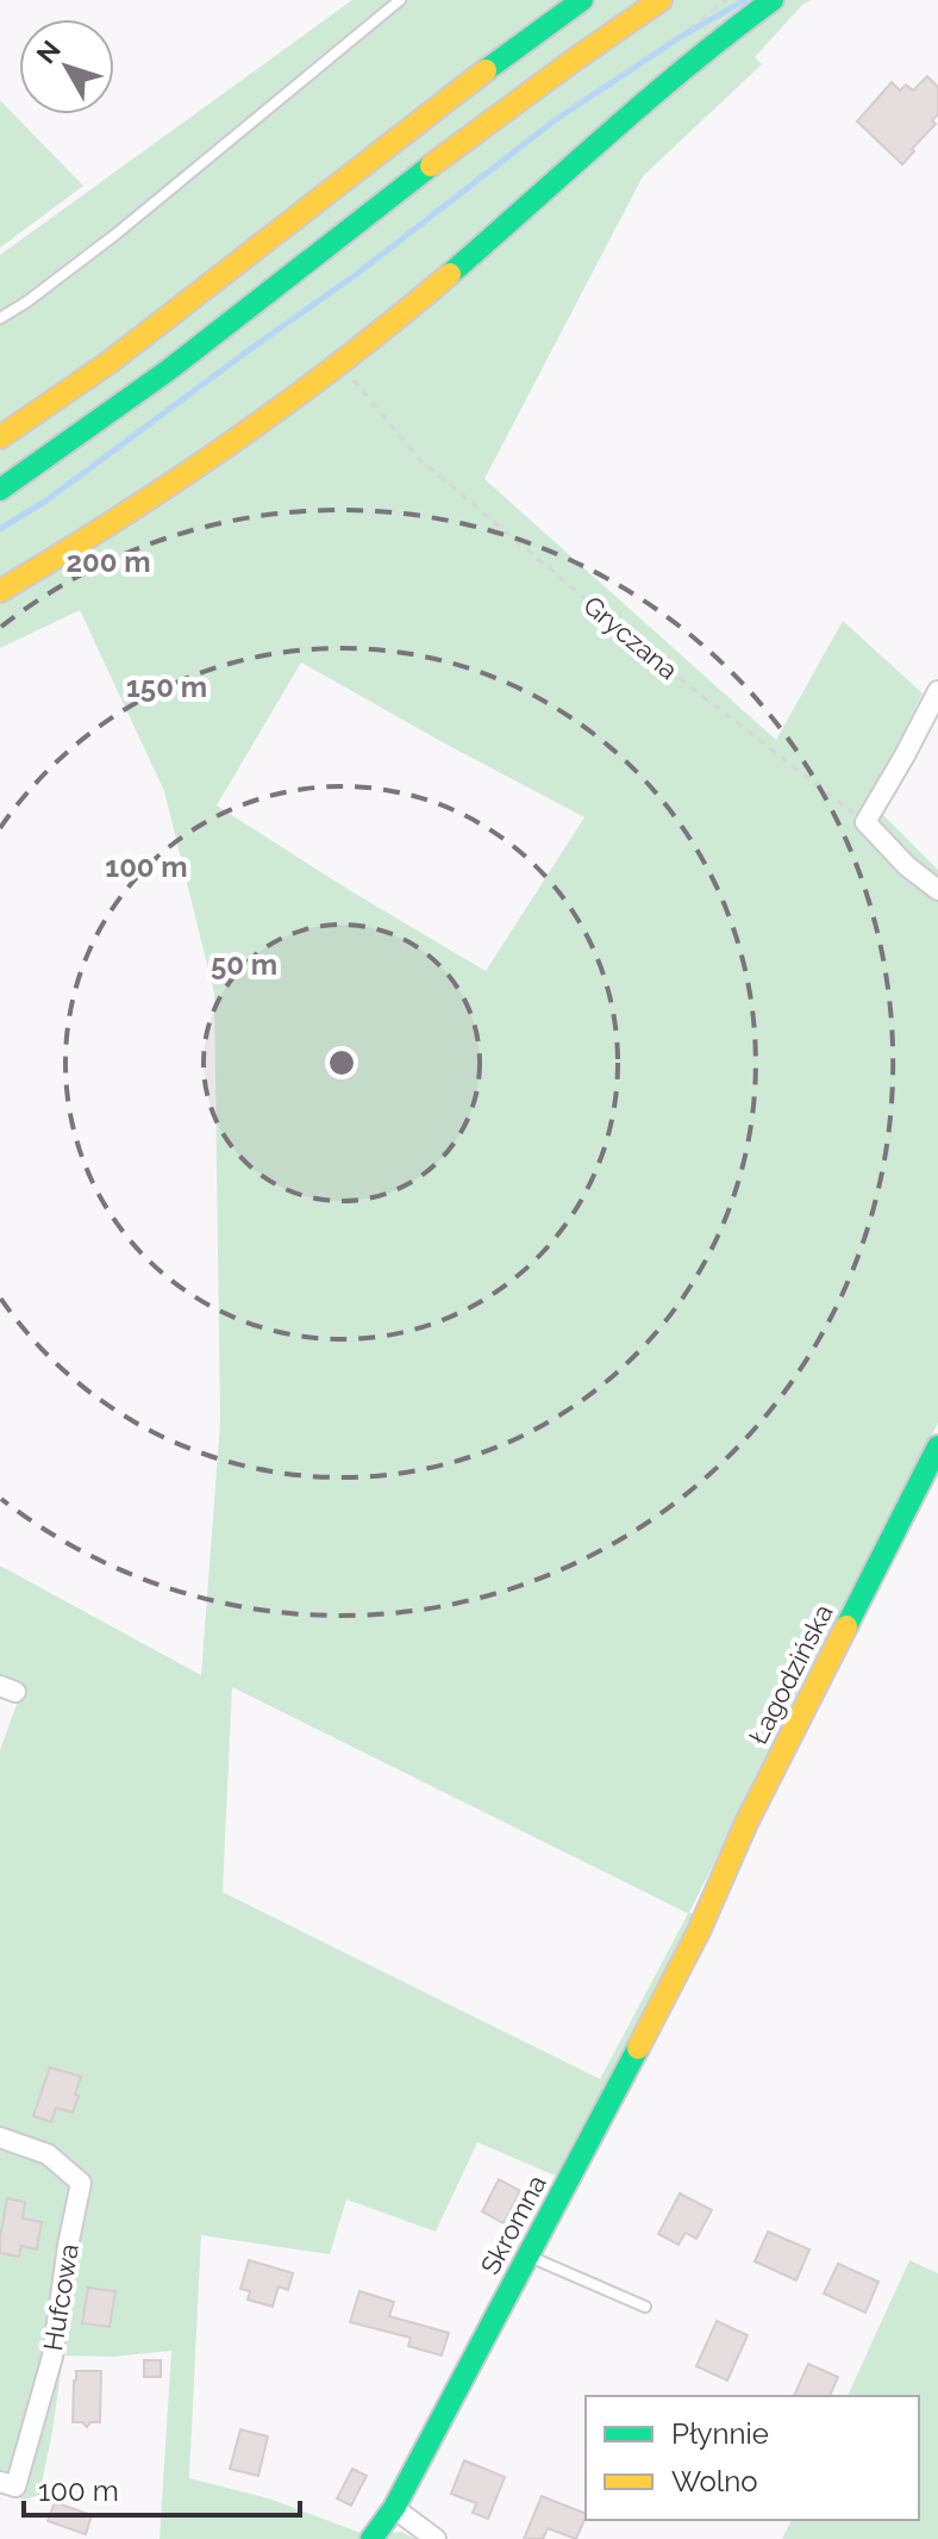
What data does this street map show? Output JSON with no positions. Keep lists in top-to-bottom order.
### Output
{
  "streets": {
    "main road": ["Łagodzińska", "Skromna"],
    "street": ["Hufcowa"],
    "path": ["Gryczana"]
  },
  "crossings": [
    ["Łagodzińska", "Skromna"]
  ],
  "legend": ["Płynnie", "Wolno"],
  "scale_bar": "100 m",
  "north": "top left",
  "rings": [
    "200 m",
    "150 m",
    "100 m",
    "50 m"
  ]
}
